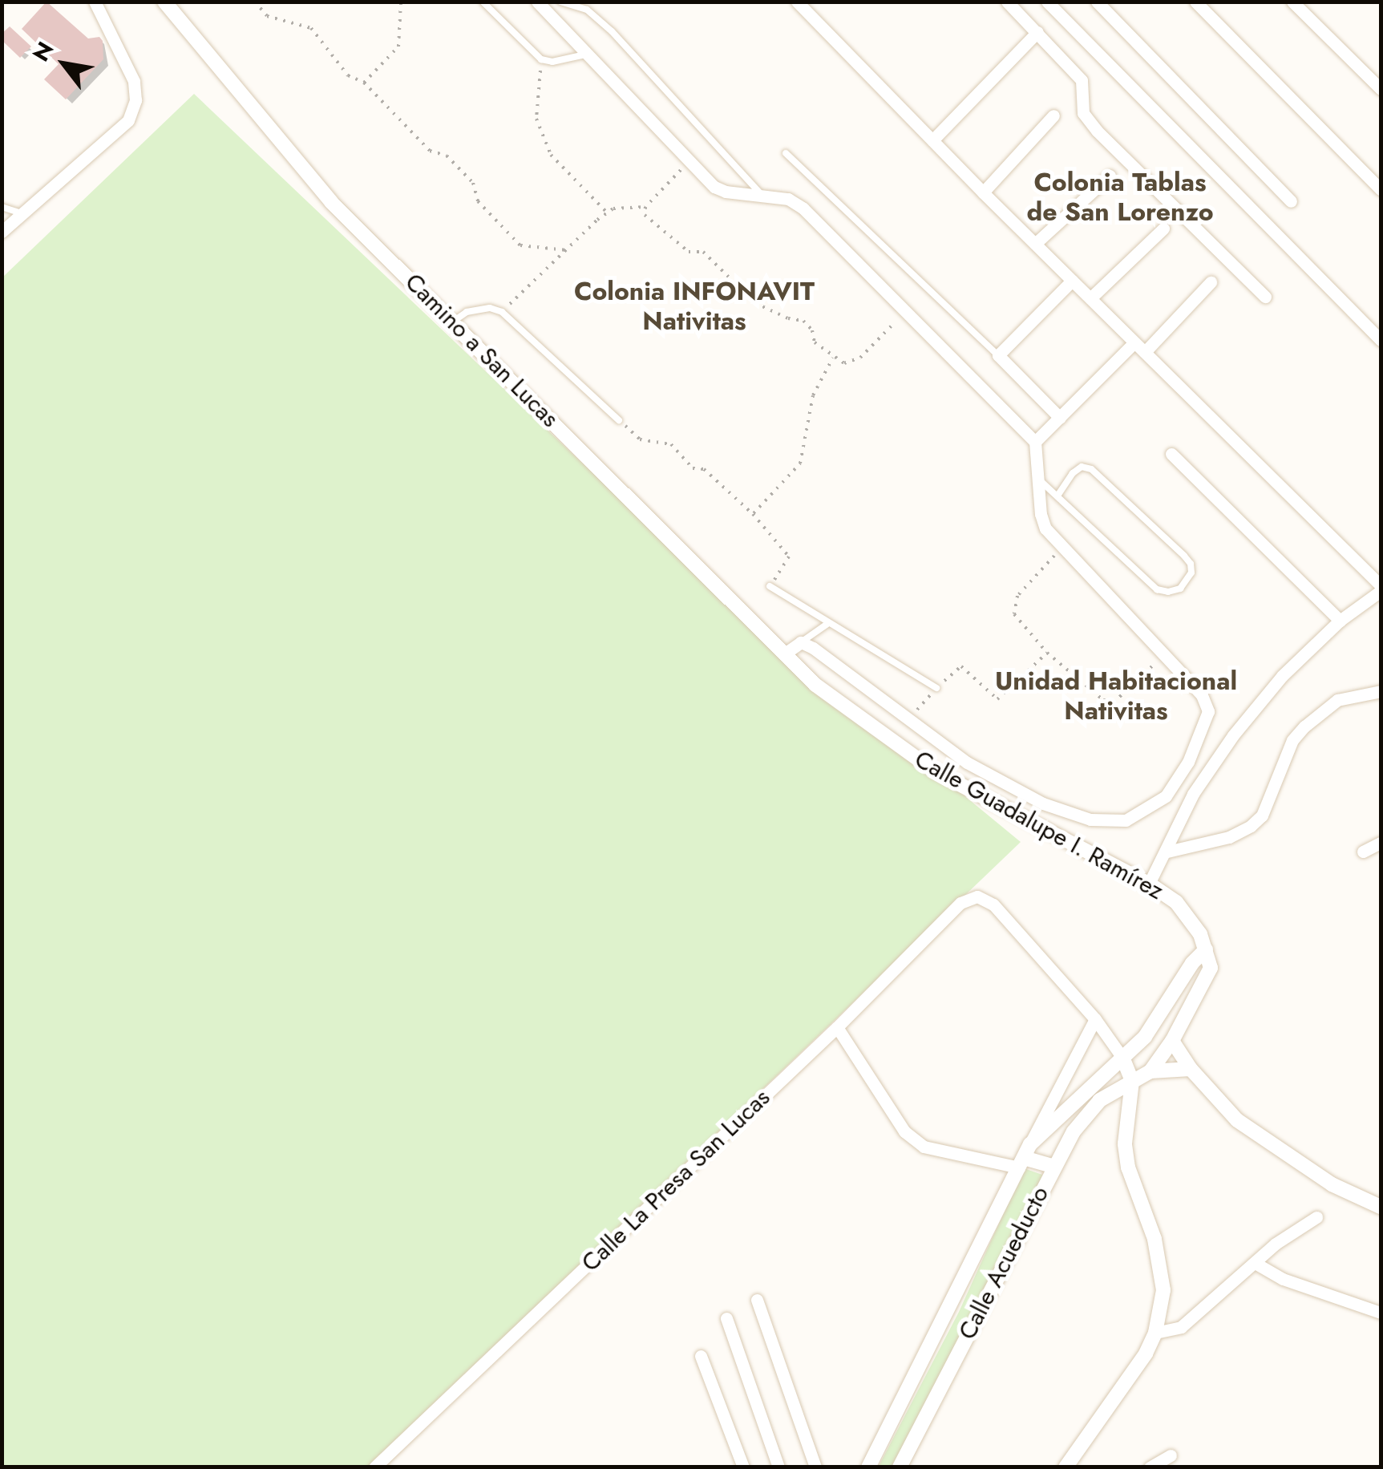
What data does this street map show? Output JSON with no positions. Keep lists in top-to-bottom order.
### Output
{
  "streets": {
    "street": [
      "Camino a San Lucas",
      "Calle Guadalupe I. Ramírez",
      "Calle La Presa San Lucas",
      "Calle Acueducto"
    ]
  },
  "crossings": [
    ["Camino a San Lucas", "Calle Guadalupe I. Ramírez"],
    ["Calle Guadalupe I. Ramírez", "Calle Acueducto"],
    ["Calle La Presa San Lucas", "Calle Acueducto"]
  ],
  "districts": ["Colonia Tablas de San Lorenzo", "Colonia INFONAVIT Nativitas", "Unidad Habitacional Nativitas"],
  "north": "top left"
}
